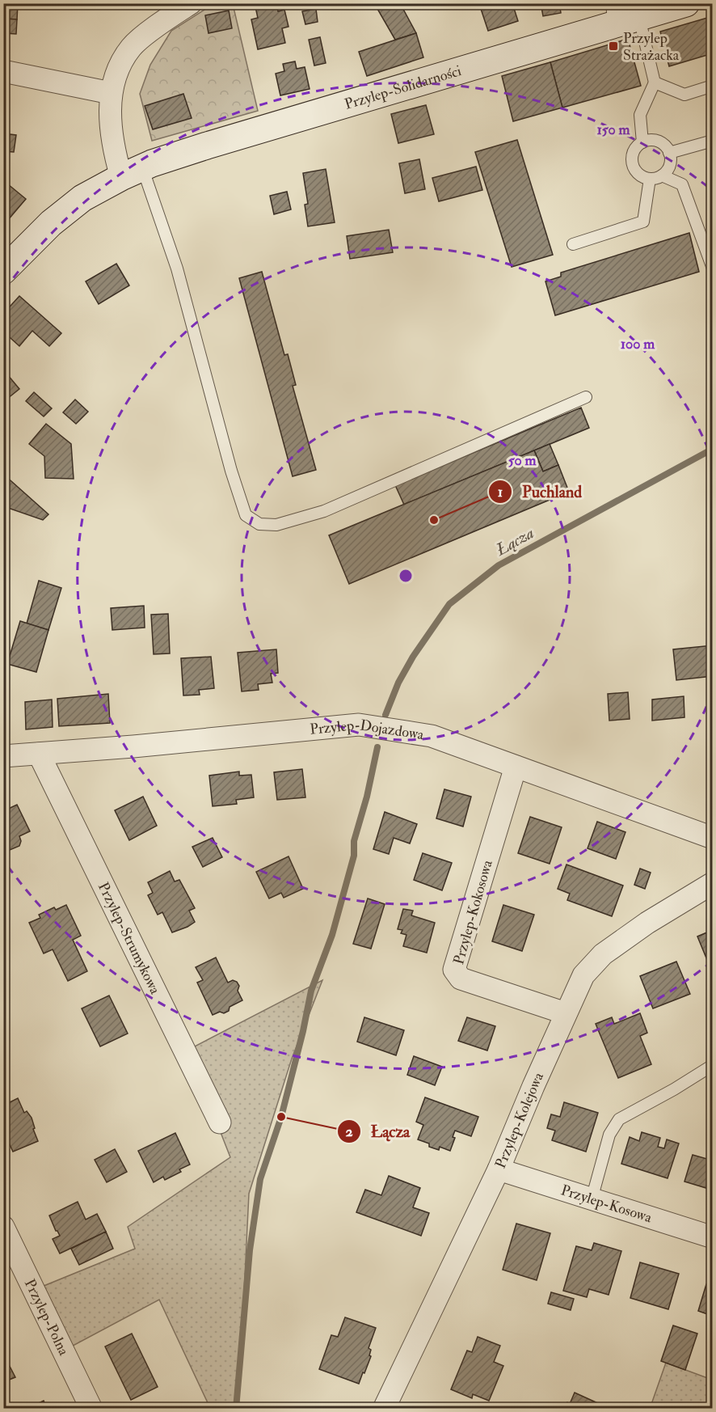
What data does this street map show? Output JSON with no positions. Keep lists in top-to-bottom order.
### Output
{
  "streets": {
    "main road": ["Przylep-Solidarności"],
    "street": [
      "Przylep-Dojazdowa",
      "Przylep-Kokosowa",
      "Przylep-Strumykowa",
      "Przylep-Kolejowa",
      "Przylep-Kosowa",
      "Przylep-Polna"
    ]
  },
  "crossings": [
    ["Przylep-Dojazdowa", "Przylep-Kokosowa"],
    ["Przylep-Dojazdowa", "Przylep-Strumykowa"],
    ["Przylep-Kokosowa", "Przylep-Kolejowa"],
    ["Przylep-Kolejowa", "Przylep-Kosowa"]
  ],
  "water": ["Łącza"],
  "places": {
    "transit": ["Przylep Strażacka"],
    "other": ["Puchland", "Łącza"]
  },
  "rings": ["150 m", "100 m", "50 m"]
}
